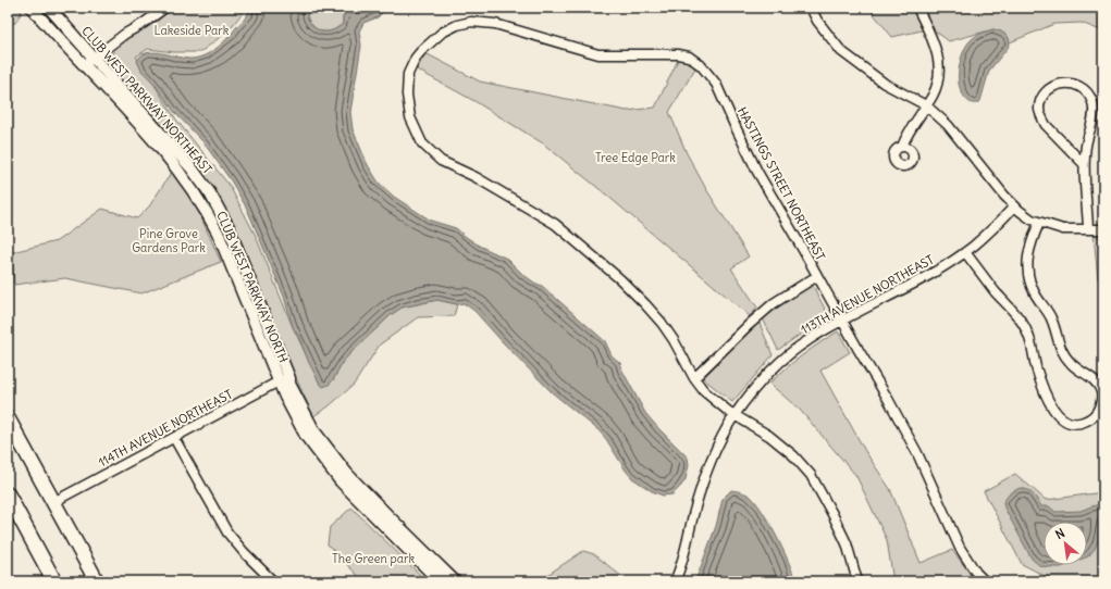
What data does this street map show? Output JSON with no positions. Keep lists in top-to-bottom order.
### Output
{
  "streets": {
    "street": [
      "CLUB WEST PARKWAY NORTHEAST",
      "HASTINGS STREET NORTHEAST",
      "CLUB WEST PARKWAY NORTH",
      "113TH AVENUE NORTHEAST",
      "114TH AVENUE NORTHEAST"
    ]
  },
  "crossings": [
    ["CLUB WEST PARKWAY NORTHEAST", "114TH AVENUE NORTHEAST"],
    ["HASTINGS STREET NORTHEAST", "113TH AVENUE NORTHEAST"],
    ["CLUB WEST PARKWAY NORTH", "114TH AVENUE NORTHEAST"]
  ],
  "parks": [
    "Lakeside Park",
    "Tree Edge Park",
    "Pine Grove Gardens Park",
    "The Green park"
  ],
  "north": "top left"
}
